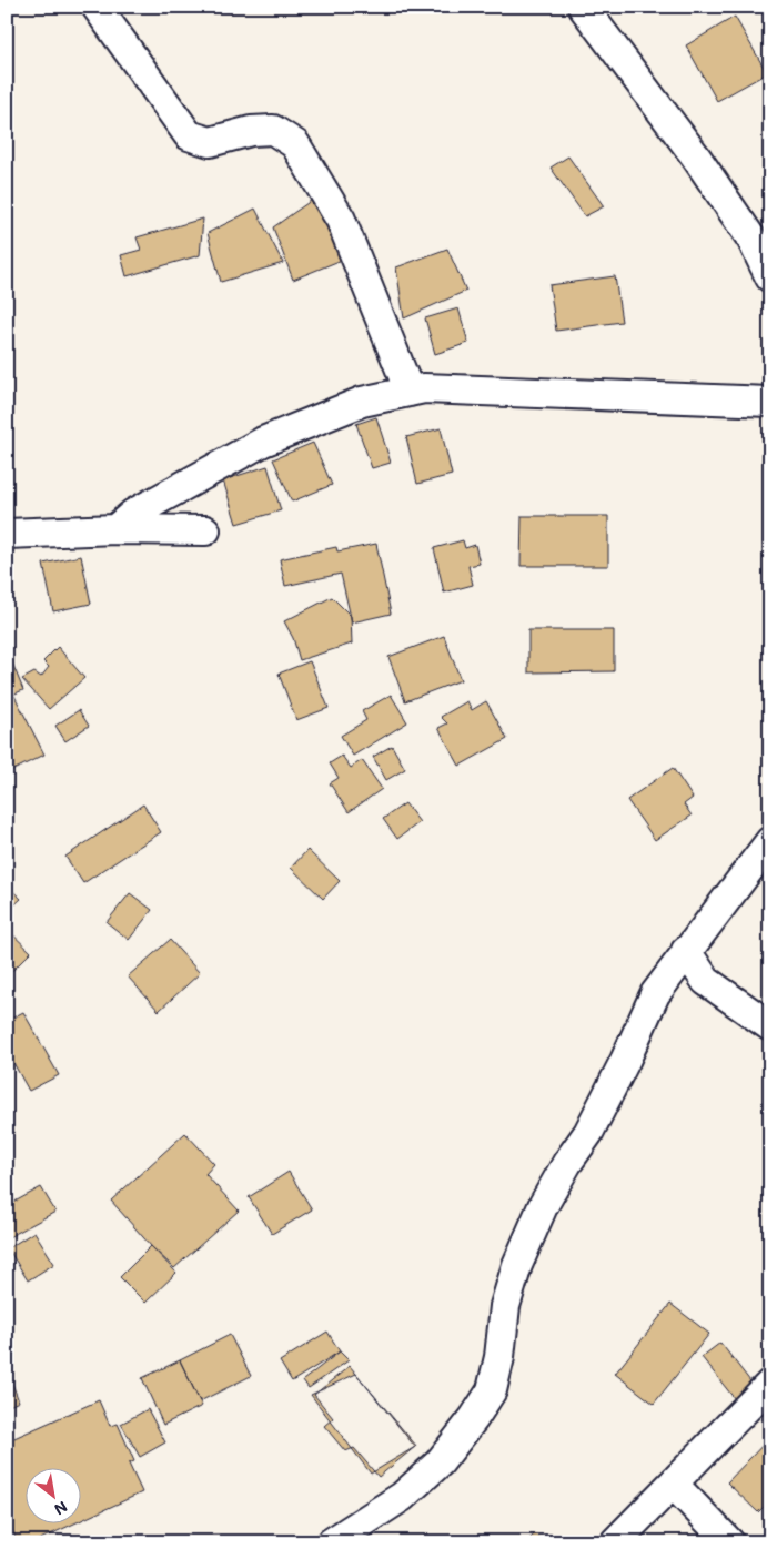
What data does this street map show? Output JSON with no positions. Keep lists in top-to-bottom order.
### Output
{
  "north": "bottom right"
}
